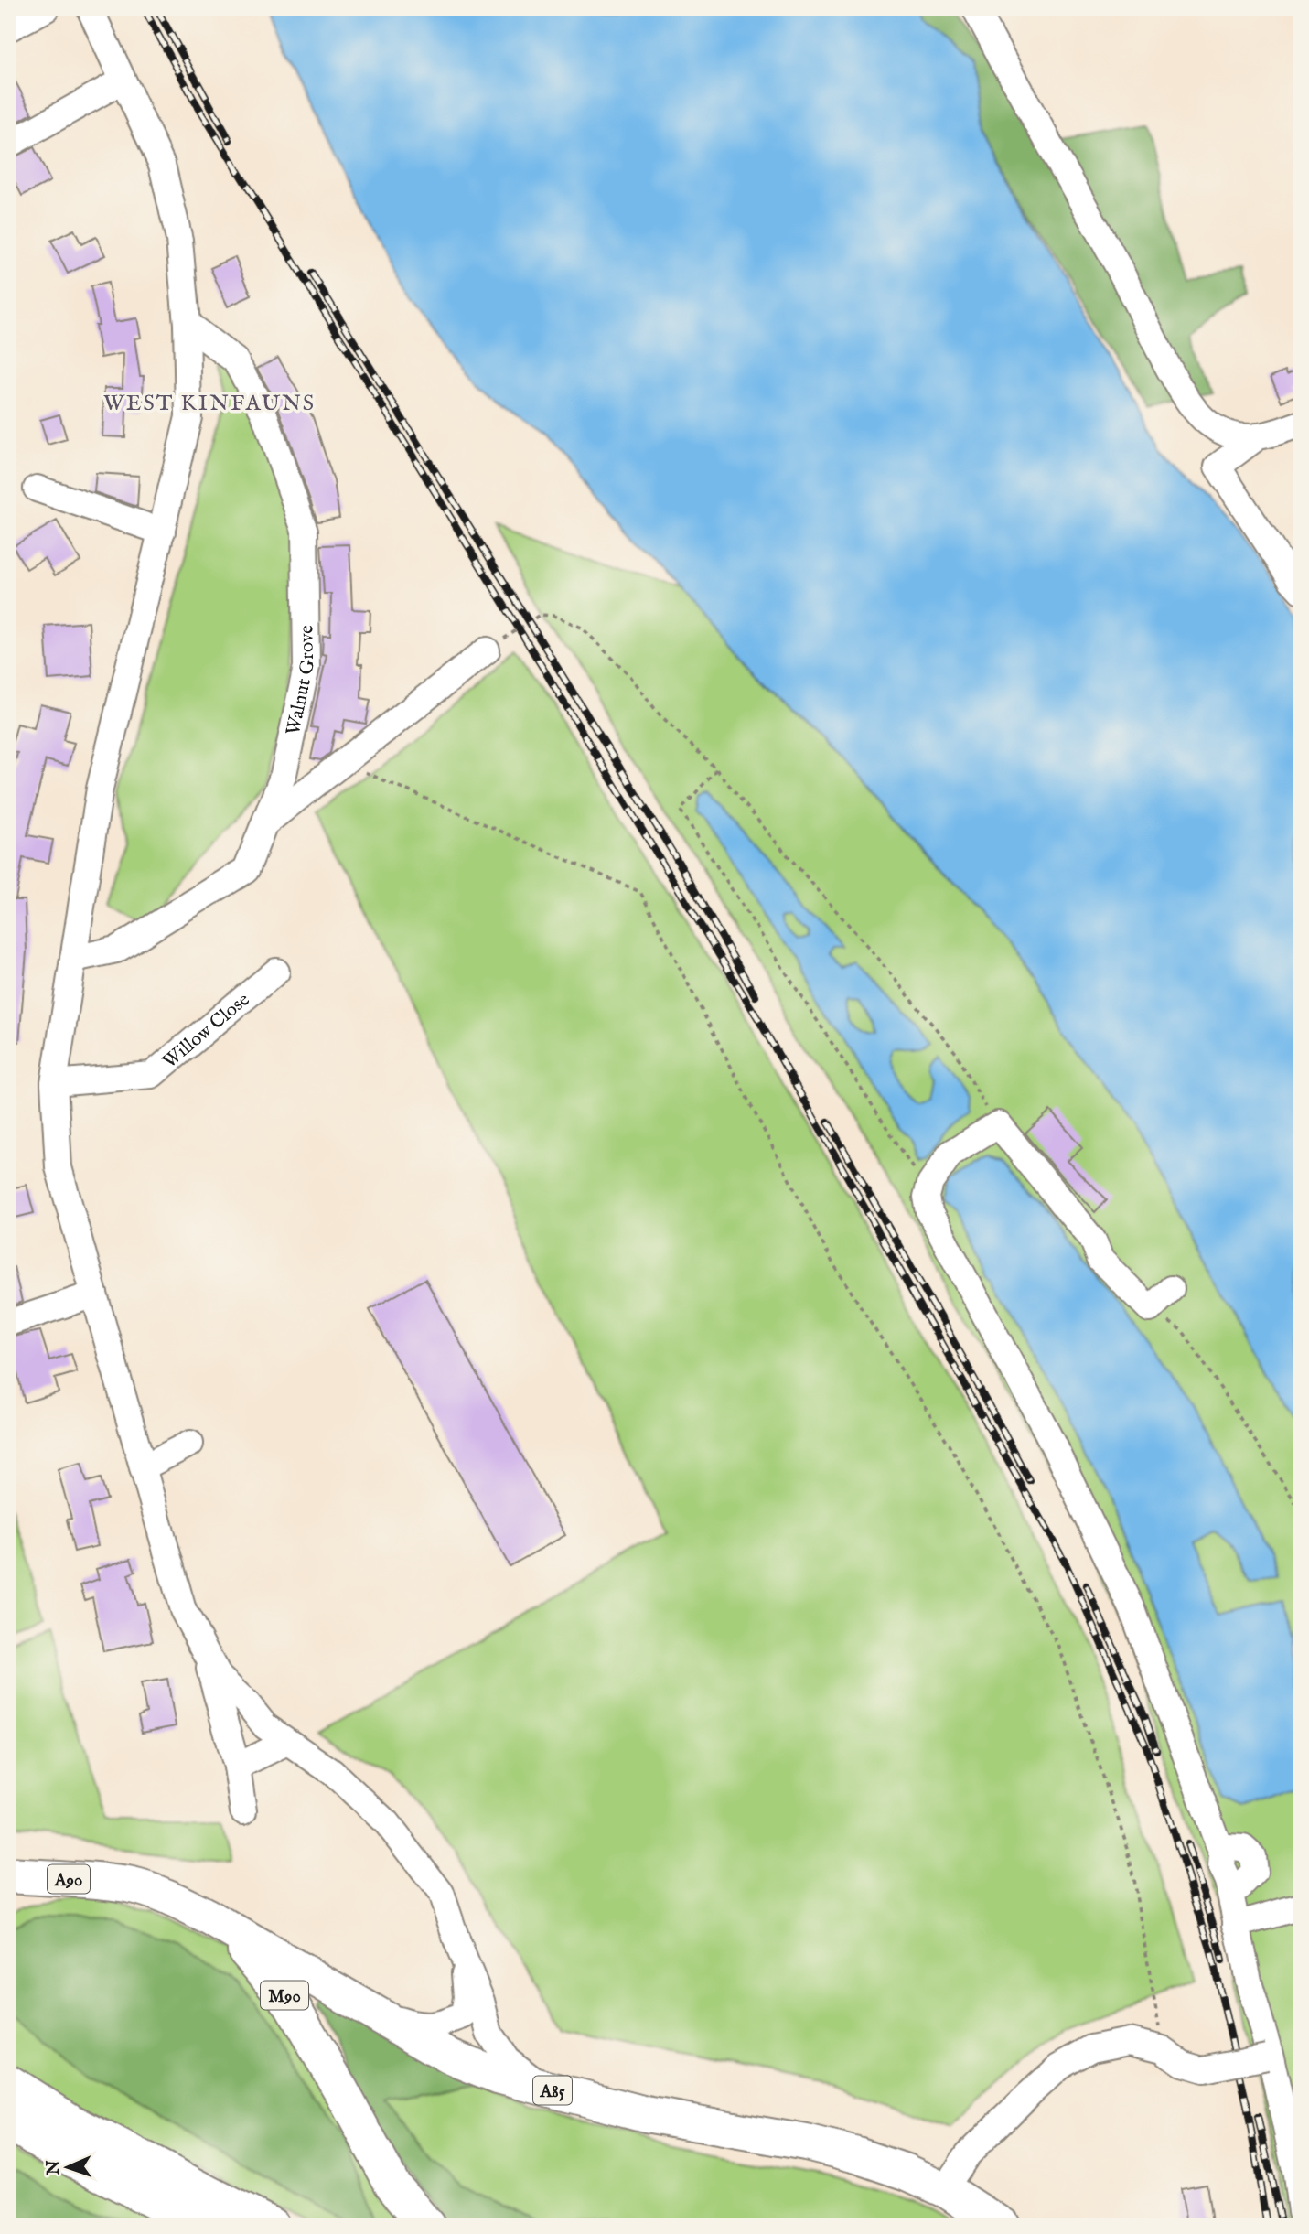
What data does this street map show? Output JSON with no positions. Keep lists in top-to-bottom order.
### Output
{
  "streets": {
    "highway": ["A90", "M90", "A85"],
    "street": ["Walnut Grove", "Willow Close"]
  },
  "crossings": [
    ["A90", "A85"],
    ["M90", "A85"]
  ],
  "districts": ["WEST KINFAUNS"],
  "north": "left"
}
